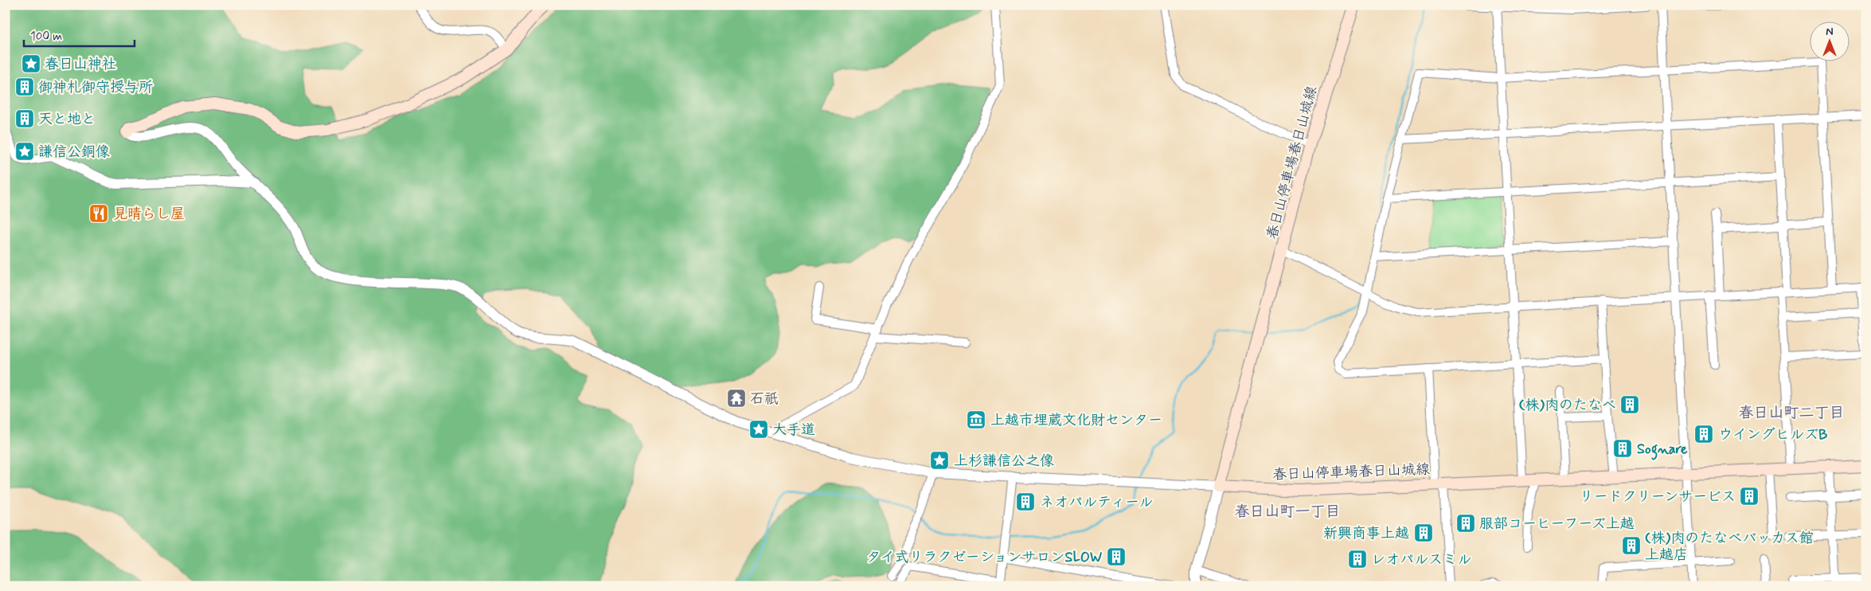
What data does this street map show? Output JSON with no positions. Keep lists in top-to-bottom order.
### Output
{
  "streets": {
    "main road": ["春日山停車場春日山城線"]
  },
  "districts": ["春日山町二丁目", "春日山町一丁目"],
  "places": {
    "place": [
      "春日山神社",
      "謙信公銅像",
      "大手道",
      "上杉謙信公之像"
    ],
    "building": [
      "御神札御守授与所",
      "天と地と",
      "(株)肉のたなべ",
      "ウイングヒルズB",
      "Sognare",
      "リードクリーンサービス",
      "ネオパルティール",
      "服部コーヒーフーズ上越",
      "新興商事上越",
      "(株)肉のたなべバッカス館 上越店",
      "タイ式リラクゼーションサロンSLOW",
      "レオパルスミル"
    ],
    "restaurant": ["見晴らし屋"],
    "temple": ["石祇"],
    "museum": ["上越市埋蔵文化財センター"]
  },
  "scale_bar": "100 m",
  "north": "top"
}
